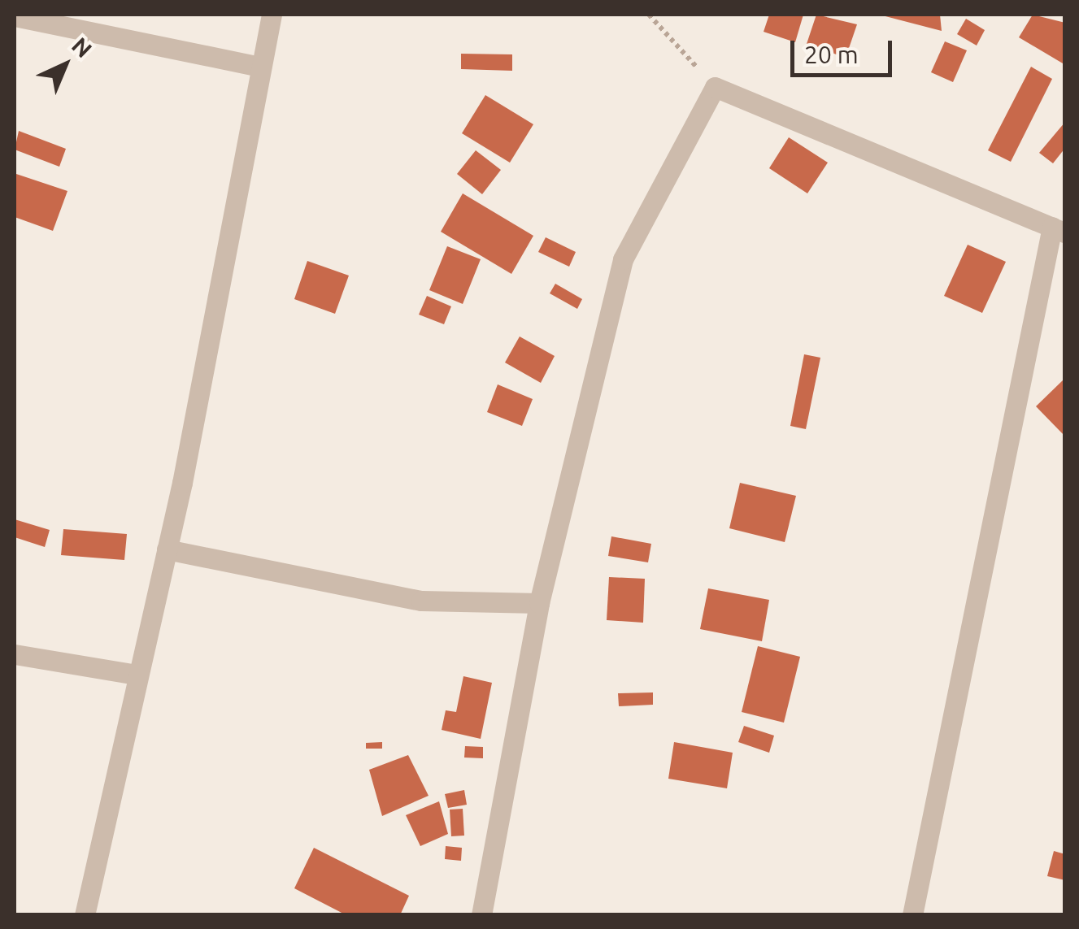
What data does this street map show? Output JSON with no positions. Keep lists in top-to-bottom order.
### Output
{
  "scale_bar": "20 m",
  "north": "top right"
}
